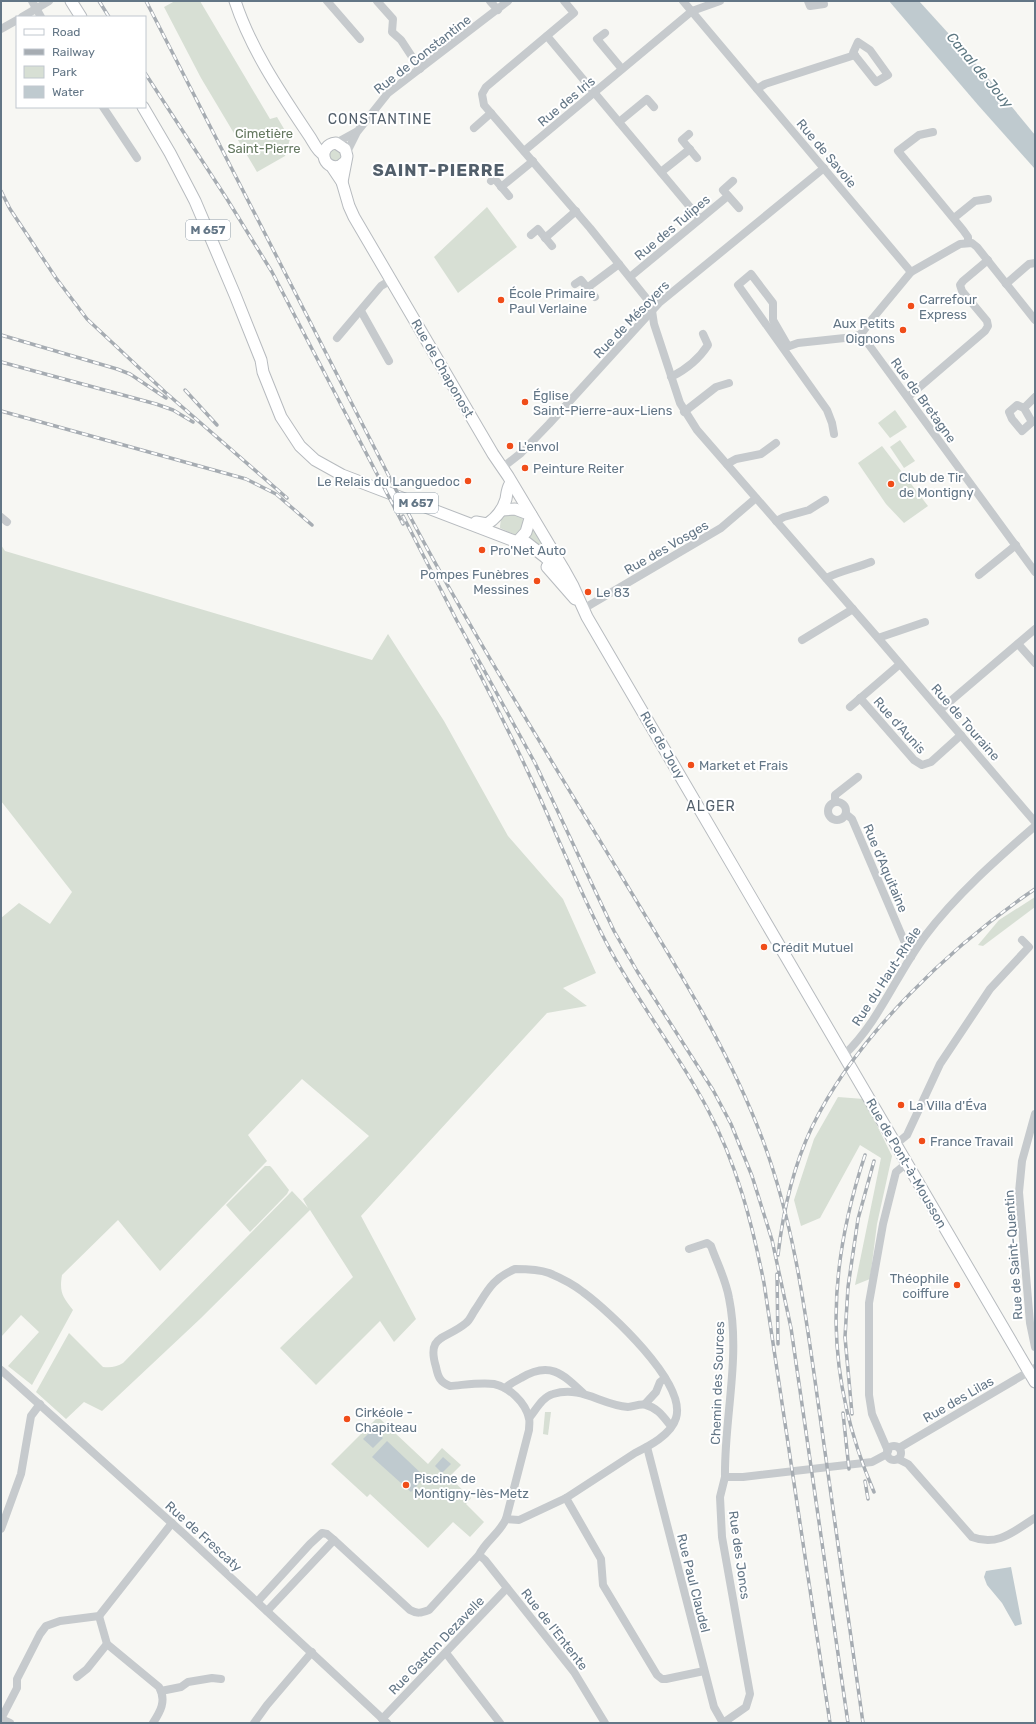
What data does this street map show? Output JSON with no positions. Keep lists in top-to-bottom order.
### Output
{
  "streets": {
    "main road": [
      "M 657",
      "Rue de Chaponost",
      "Rue de Jouy",
      "Rue de Pont-à-Mousson"
    ],
    "street": [
      "Rue de Constantine",
      "Rue des Iris",
      "Rue de Savoie",
      "Rue des Tulipes",
      "Rue de Mésoyers",
      "Rue de Bretagne",
      "Rue des Vosges",
      "Rue de Touraine",
      "Rue d'Aunis",
      "Rue d'Aquitaine",
      "Rue du Haut-Rhêle",
      "Rue de Saint-Quentin",
      "Chemin des Sources",
      "Rue des Lilas",
      "Rue de Frescaty",
      "Rue des Joncs",
      "Rue Paul Claudel",
      "Rue de l'Entente",
      "Rue Gaston Dezavelle"
    ]
  },
  "crossings": [
    ["Rue de Constantine", "Rue de Chaponost"],
    ["Rue des Iris", "Rue de Savoie"],
    ["Rue des Iris", "Rue de Touraine"],
    ["Rue de Savoie", "Rue de Mésoyers"],
    ["Rue des Tulipes", "Rue de Touraine"],
    ["Rue de Mésoyers", "Rue de Chaponost"],
    ["Rue de Mésoyers", "Rue de Touraine"],
    ["Rue de Chaponost", "Rue de Jouy"],
    ["Rue des Vosges", "Rue de Touraine"],
    ["Rue des Vosges", "Rue de Jouy"],
    ["Rue de Touraine", "Rue d'Aunis"],
    ["Rue de Jouy", "Rue de Pont-à-Mousson"],
    ["Rue d'Aquitaine", "Rue du Haut-Rhêle"],
    ["Rue du Haut-Rhêle", "Rue de Pont-à-Mousson"],
    ["Rue de Pont-à-Mousson", "Rue des Lilas"],
    ["Chemin des Sources", "Rue des Joncs"],
    ["Rue de Frescaty", "Rue Gaston Dezavelle"],
    ["Rue des Joncs", "Rue Paul Claudel"],
    ["Rue de l'Entente", "Rue Gaston Dezavelle"]
  ],
  "districts": ["CONSTANTINE", "SAINT-PIERRE", "ALGER"],
  "water": ["Canal de Jouy"],
  "parks": ["Cimetière Saint-Pierre"],
  "places": [
    "École Primaire Paul Verlaine",
    "Carrefour Express",
    "Aux Petits Oignons",
    "Église Saint-Pierre-aux-Liens",
    "L'envol",
    "Peinture Reiter",
    "Le Relais du Languedoc",
    "Club de Tir de Montigny",
    "Pro'Net Auto",
    "Pompes Funèbres Messines",
    "Le 83",
    "Market et Frais",
    "Crédit Mutuel",
    "La Villa d'Éva",
    "France Travail",
    "Théophile coiffure",
    "Cirkéole - Chapiteau",
    "Piscine de Montigny-lès-Metz"
  ],
  "legend": [
    "Road",
    "Railway",
    "Park",
    "Water"
  ]
}
